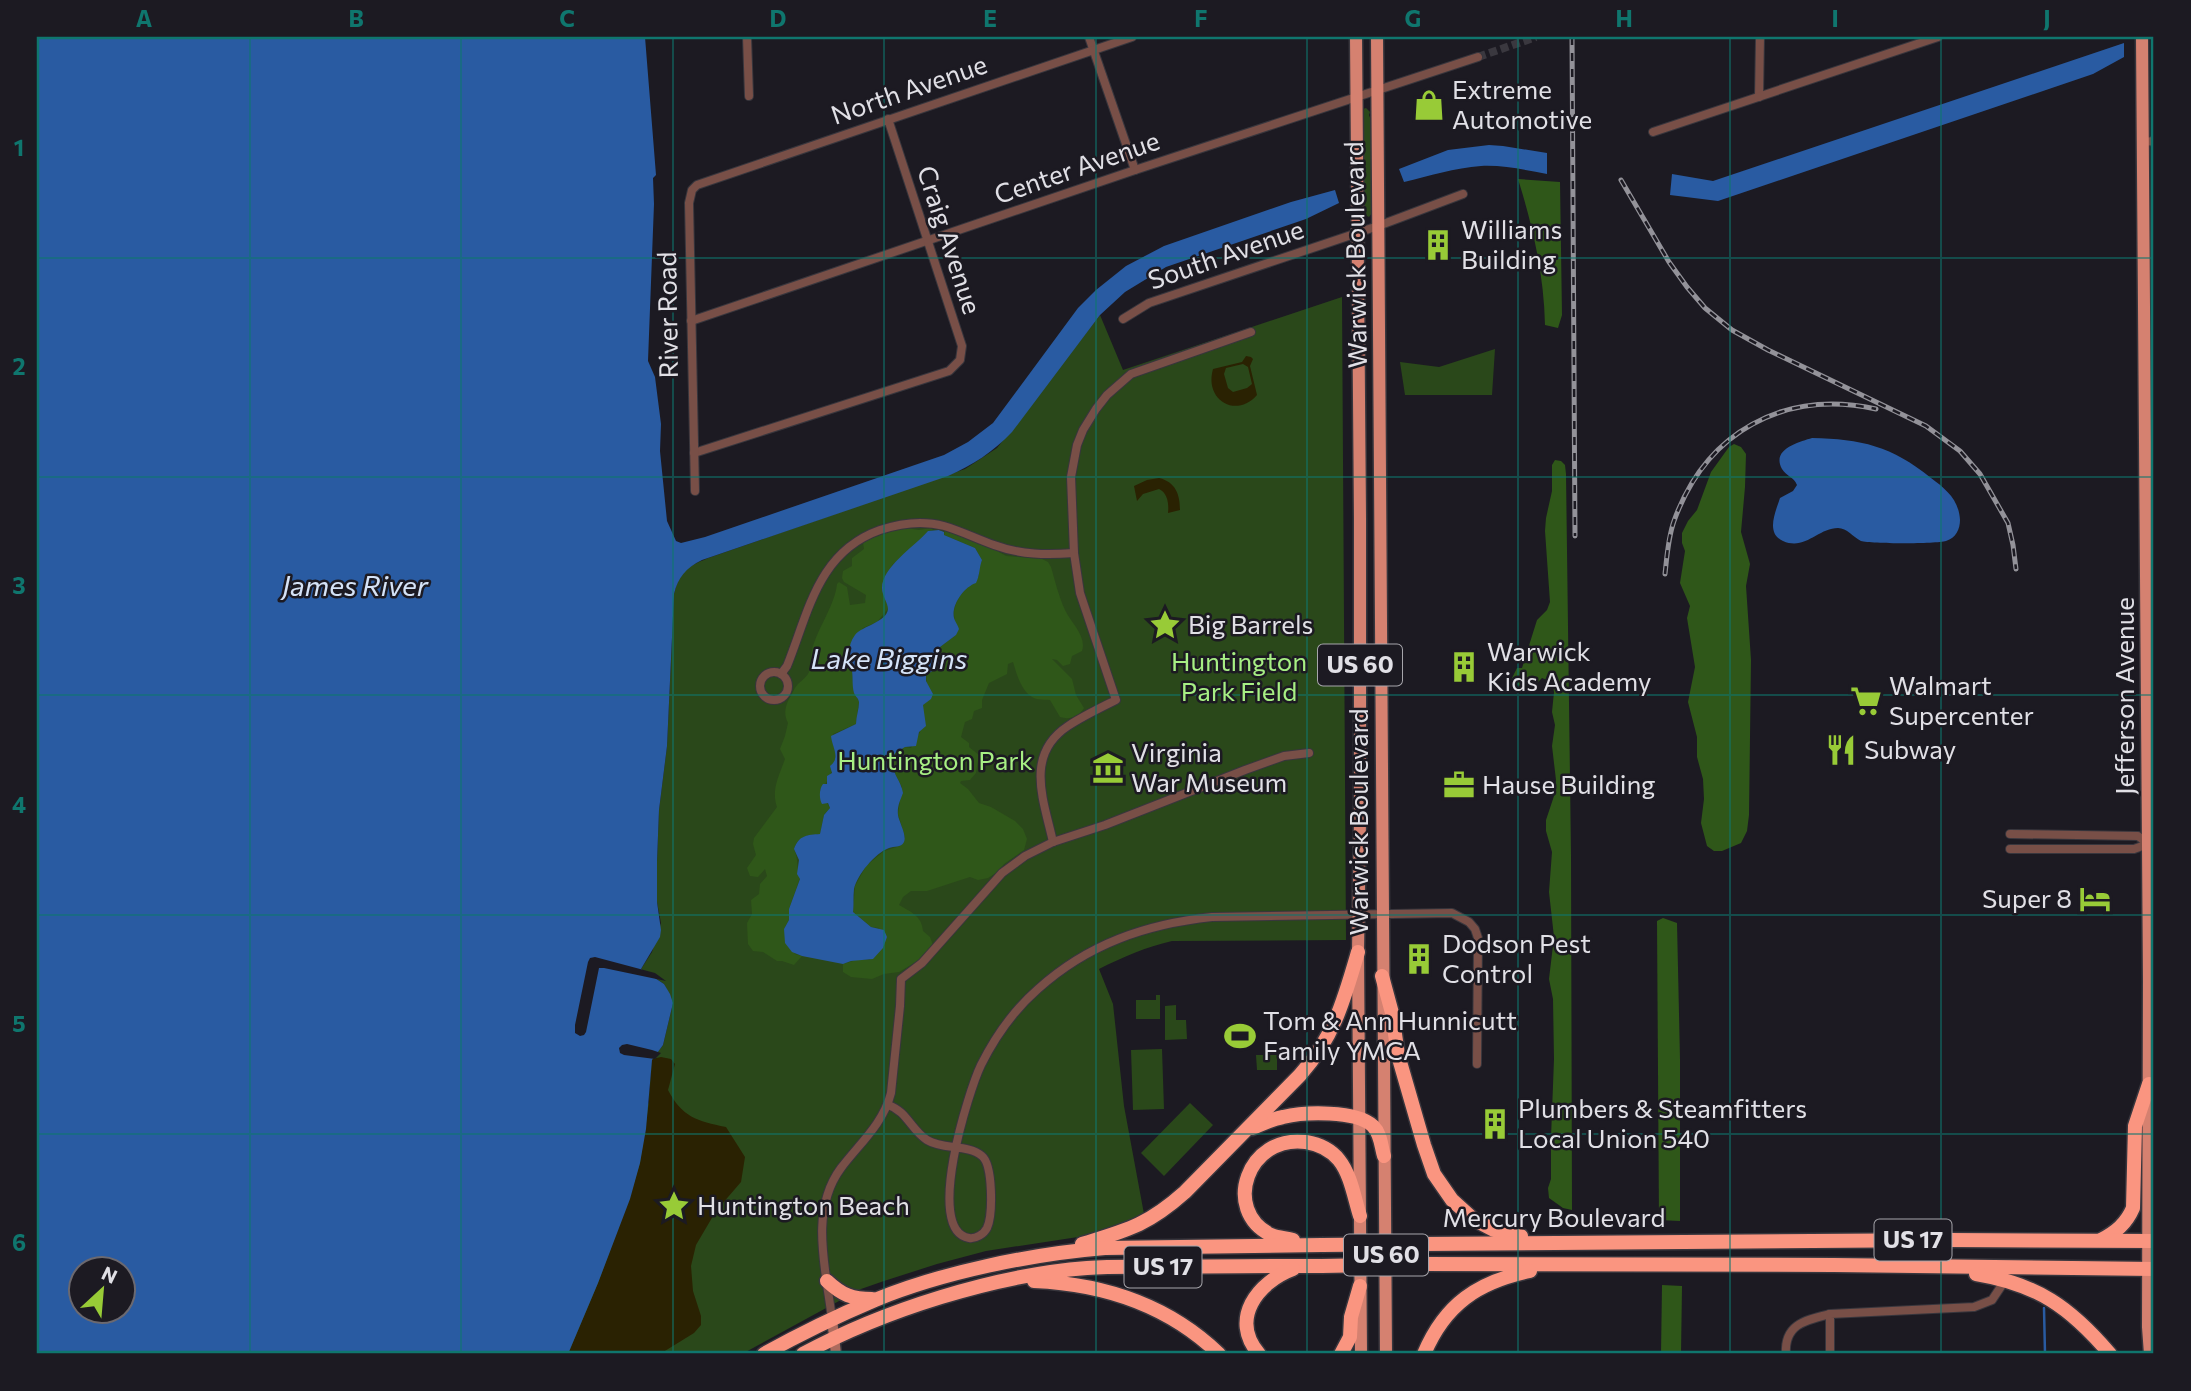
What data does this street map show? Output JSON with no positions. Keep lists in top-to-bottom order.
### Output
{
  "streets": {
    "highway": ["Mercury Boulevard", "US 17"],
    "main road": ["Warwick Boulevard", "US 60", "Jefferson Avenue"],
    "street": [
      "North Avenue",
      "Center Avenue",
      "Craig Avenue",
      "South Avenue",
      "River Road"
    ]
  },
  "crossings": [
    ["North Avenue", "Craig Avenue"],
    ["North Avenue", "River Road"],
    ["Center Avenue", "Craig Avenue"],
    ["Center Avenue", "Warwick Boulevard"],
    ["Center Avenue", "River Road"],
    ["Craig Avenue", "River Road"],
    ["South Avenue", "Warwick Boulevard"],
    ["Jefferson Avenue", "Mercury Boulevard"]
  ],
  "water": ["James River", "Lake Biggins"],
  "parks": ["Huntington Park Field", "Huntington Park"],
  "places": {
    "shop": ["Extreme Automotive"],
    "building": [
      "Williams Building",
      "Warwick Kids Academy",
      "Dodson Pest Control",
      "Plumbers & Steamfitters Local Union 540"
    ],
    "place": ["Big Barrels", "Huntington Beach"],
    "supermarket": ["Walmart Supercenter"],
    "restaurant": ["Subway"],
    "museum": ["Virginia War Museum"],
    "office": ["Hause Building"],
    "hotel": ["Super 8"],
    "sports": ["Tom & Ann Hunnicutt Family YMCA"]
  },
  "north": "top right",
  "grid": {
    "columns": [
      "A",
      "B",
      "C",
      "D",
      "E",
      "F",
      "G",
      "H",
      "I",
      "J"
    ],
    "rows": [
      "1",
      "2",
      "3",
      "4",
      "5",
      "6"
    ]
  }
}
